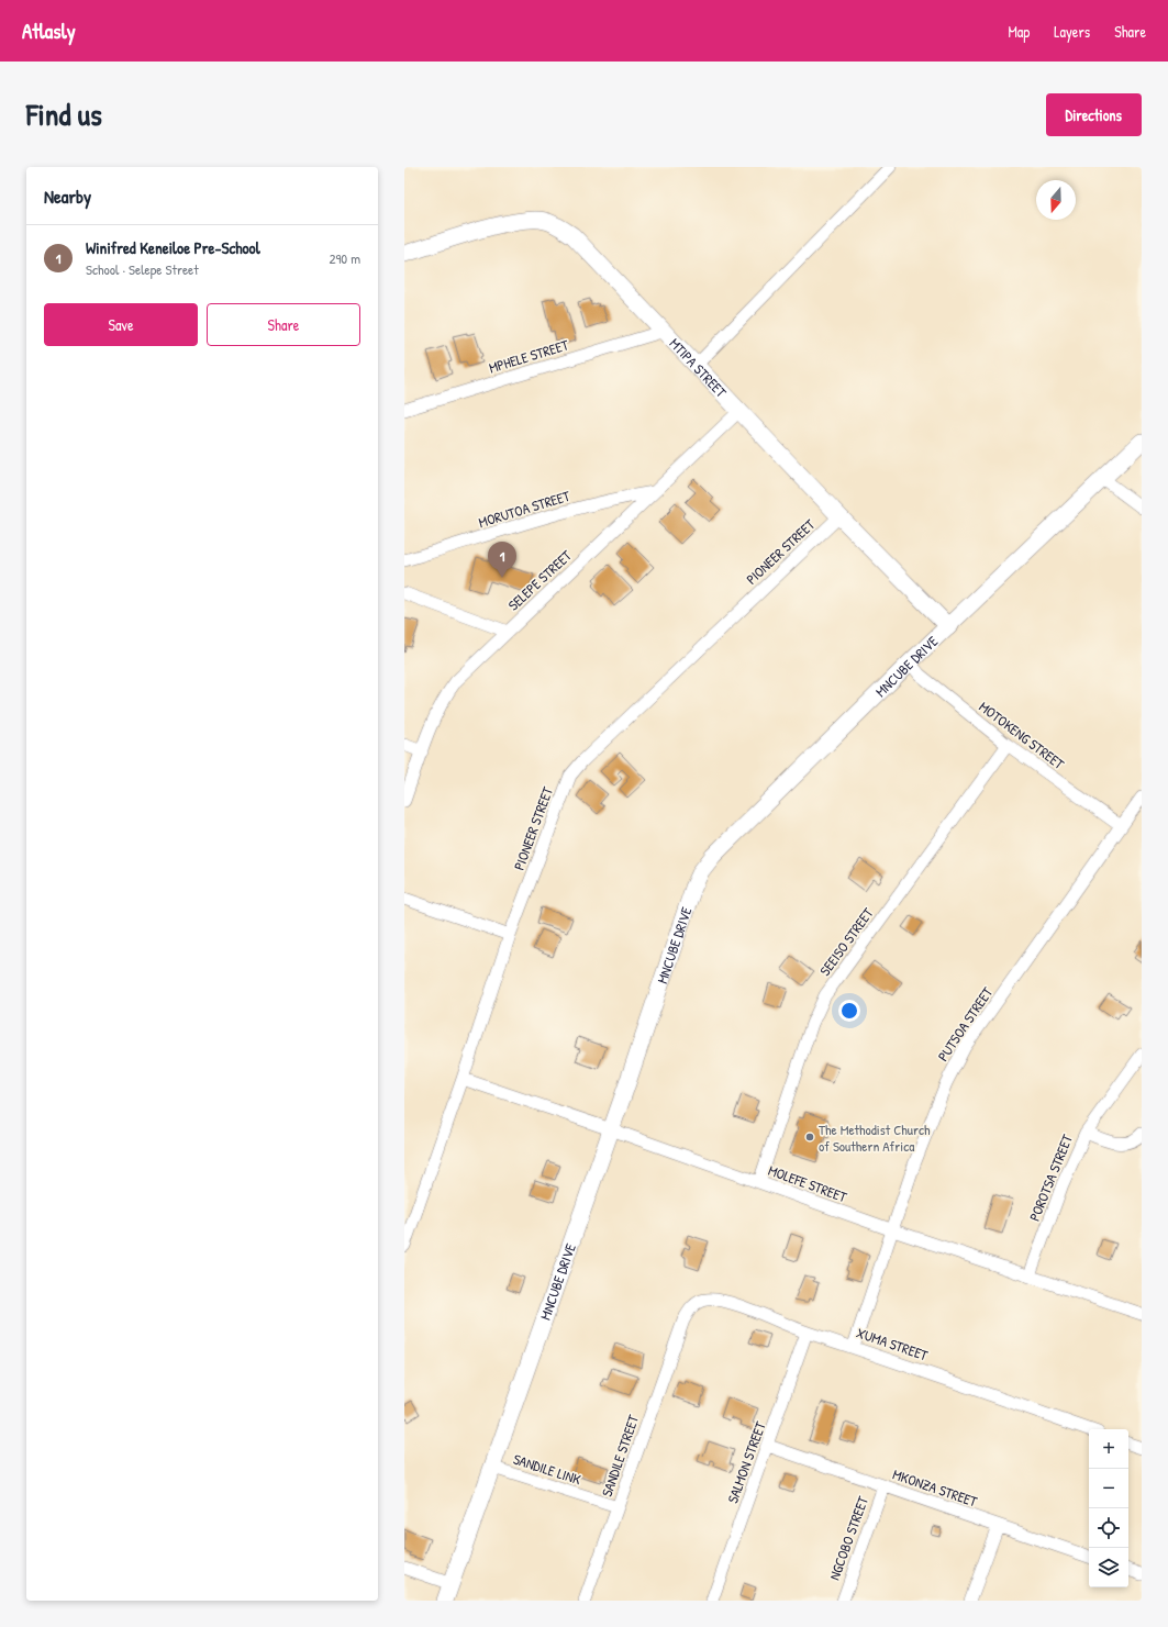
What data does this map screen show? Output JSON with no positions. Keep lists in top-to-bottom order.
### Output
{
  "streets": {
    "street": [
      "MPHELE STREET",
      "MTIPA STREET",
      "MORUTOA STREET",
      "PIONEER STREET",
      "SELEPE STREET",
      "MNCUBE DRIVE",
      "MOTOKENG STREET",
      "SEEISO STREET",
      "PUTSOA STREET",
      "POROTSA STREET",
      "MOLEFE STREET",
      "XUMA STREET",
      "SANDILE STREET",
      "SALMON STREET",
      "SANDILE LINK",
      "MKONZA STREET",
      "NGCOBO STREET"
    ]
  },
  "crossings": [
    ["MPHELE STREET", "MTIPA STREET"],
    ["MTIPA STREET", "PIONEER STREET"],
    ["MTIPA STREET", "SELEPE STREET"],
    ["MTIPA STREET", "MNCUBE DRIVE"],
    ["MORUTOA STREET", "SELEPE STREET"],
    ["PIONEER STREET", "MOLEFE STREET"],
    ["MNCUBE DRIVE", "MOTOKENG STREET"],
    ["MNCUBE DRIVE", "MOLEFE STREET"],
    ["MNCUBE DRIVE", "SANDILE LINK"],
    ["MOTOKENG STREET", "SEEISO STREET"],
    ["MOTOKENG STREET", "PUTSOA STREET"],
    ["SEEISO STREET", "MOLEFE STREET"],
    ["PUTSOA STREET", "MOLEFE STREET"],
    ["PUTSOA STREET", "XUMA STREET"],
    ["POROTSA STREET", "MOLEFE STREET"],
    ["XUMA STREET", "SANDILE STREET"],
    ["XUMA STREET", "SALMON STREET"],
    ["SANDILE STREET", "SANDILE LINK"],
    ["SALMON STREET", "MKONZA STREET"],
    ["MKONZA STREET", "NGCOBO STREET"]
  ],
  "places": ["The Methodist Church of Southern Africa"],
  "north": "bottom",
  "page": {
    "header": "Atlasly",
    "nav": ["Map", "Layers", "Share"],
    "title": "Find us",
    "buttons": [
      "Directions",
      ["Save", "Share"]
    ],
    "heading": "Nearby",
    "list": [
      {
        "mark": "1",
        "name": "Winifred Keneiloe Pre-School",
        "note": "School · Selepe Street",
        "value": "290 m"
      }
    ],
    "pins": "1",
    "map_buttons": ["+", "−"]
  }
}
